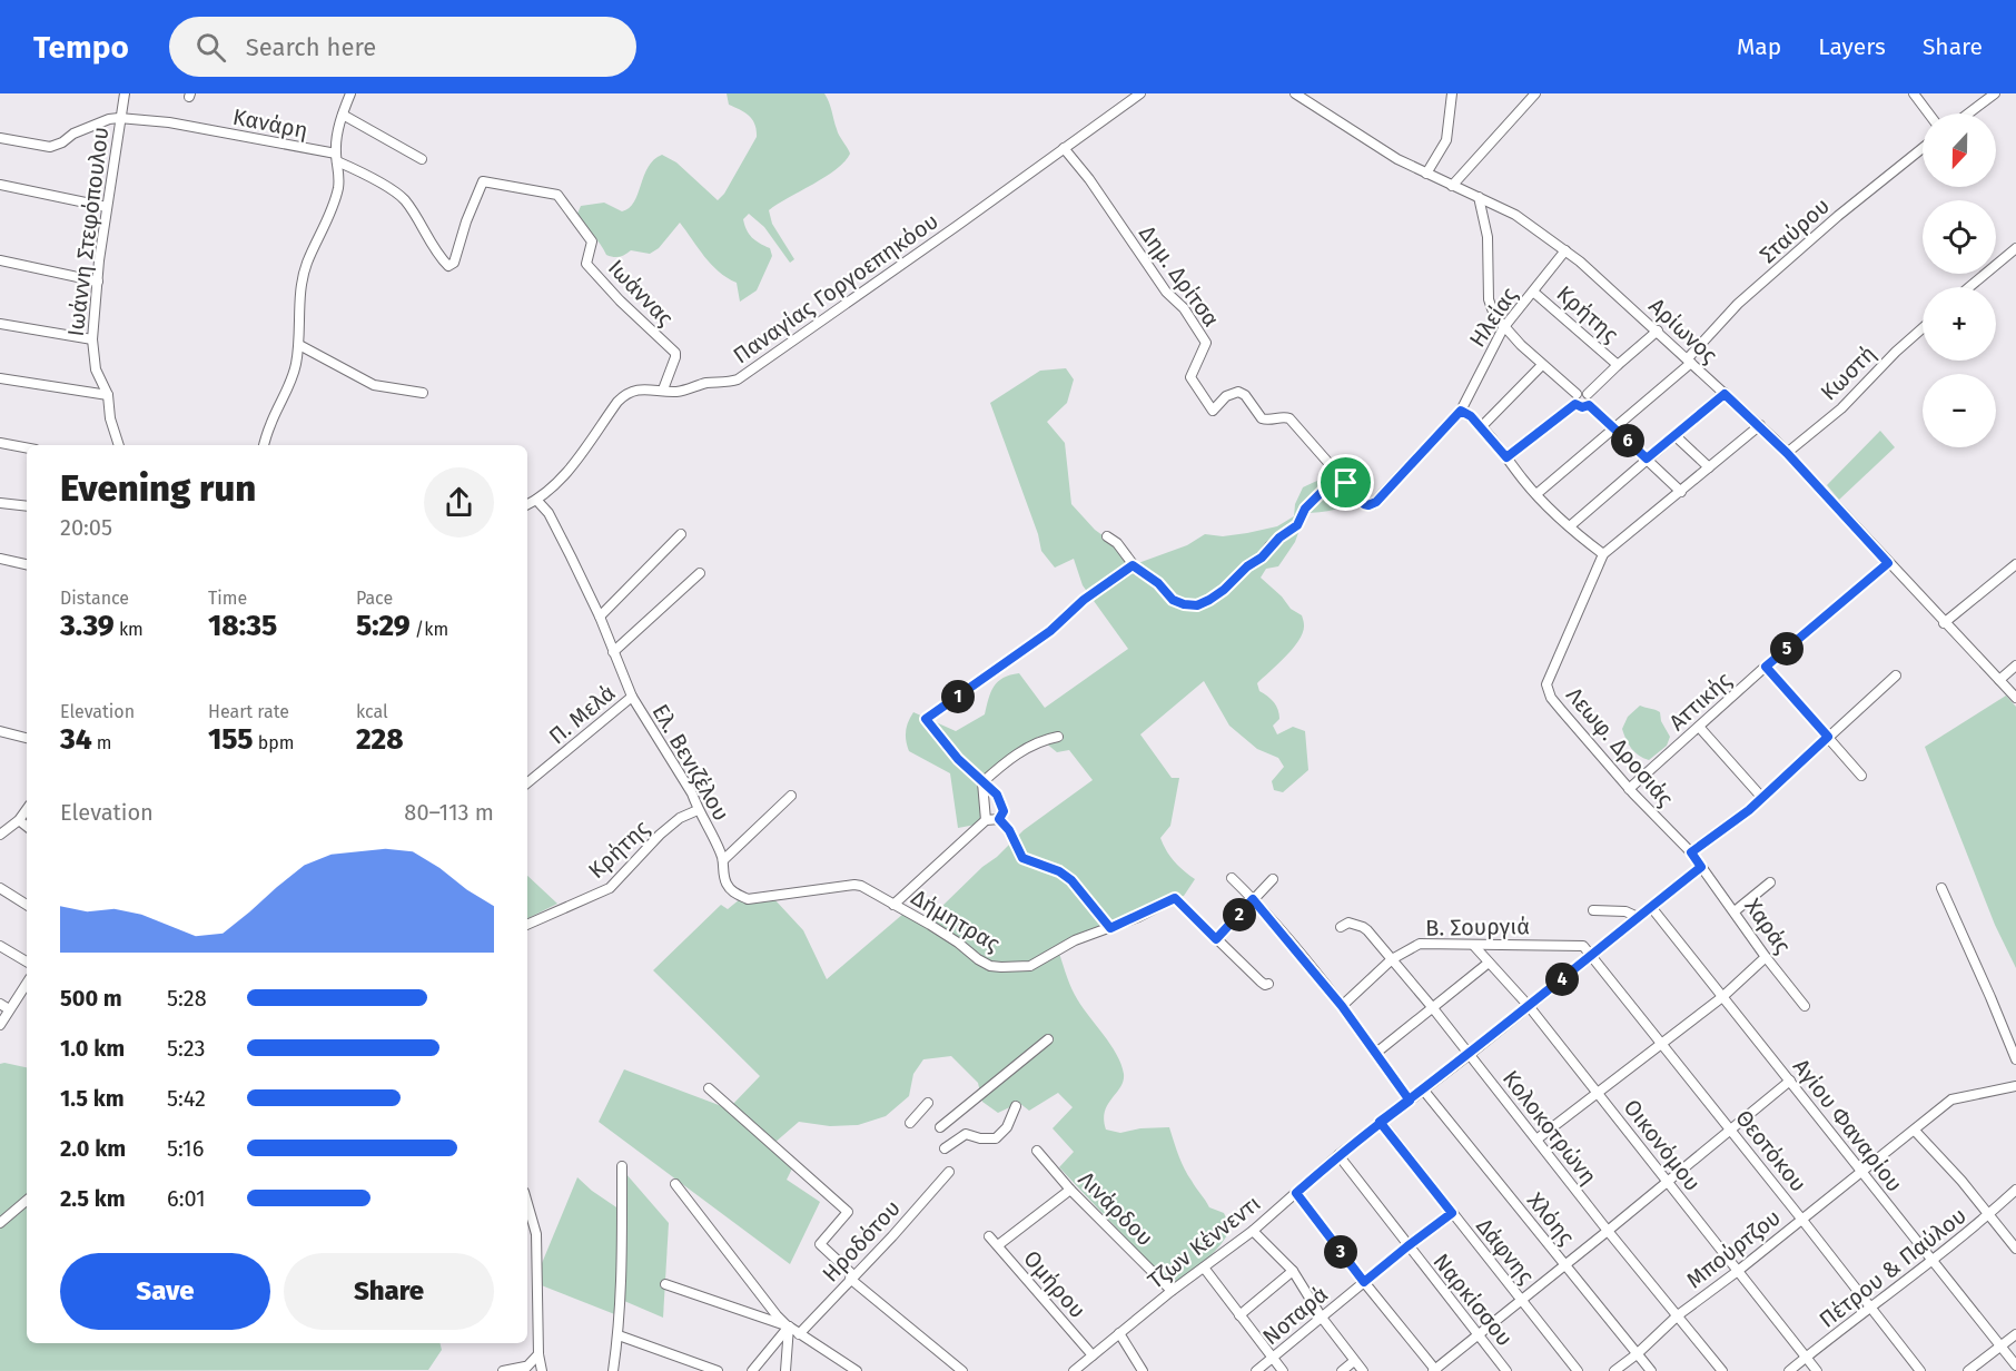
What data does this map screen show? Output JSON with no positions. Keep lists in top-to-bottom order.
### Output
{
  "streets": {
    "street": [
      "Κανάρη",
      "Σταύρου",
      "Ιωάννη Στεφόπουλου",
      "Δημ. Δρίτσα",
      "Παναγίας Γοργοεπηκόου",
      "Ιωάννας",
      "Κρήτης",
      "Ηλείας",
      "Αρίωνος",
      "Κωστή",
      "Αττικής",
      "Π. Μελά",
      "Λεωφ. Δροσιάς",
      "Ελ. Βενιζέλου",
      "Δήμητρας",
      "Χαράς",
      "Β. Σουργιά",
      "Αγίου Φαναρίου",
      "Κολοκοτρώνη",
      "Οικονόμου",
      "Θεοτόκου",
      "Λινάρδου",
      "Χλόης",
      "Ηροδότου",
      "Τζων Κέννεντι",
      "Μπούρτζου",
      "Δάφνης",
      "Πέτρου & Παύλου",
      "Ομήρου",
      "Ναρκίσσου",
      "Νοταρά"
    ]
  },
  "crossings": [
    ["Κανάρη", "Ιωάννη Στεφόπουλου"],
    ["Κανάρη", "Ιωάννας"],
    ["Σταύρου", "Αρίωνος"],
    ["Δημ. Δρίτσα", "Παναγίας Γοργοεπηκόου"],
    ["Δημ. Δρίτσα", "Ηλείας"],
    ["Παναγίας Γοργοεπηκόου", "Ιωάννας"],
    ["Παναγίας Γοργοεπηκόου", "Ελ. Βενιζέλου"],
    ["Κρήτης", "Ηλείας"],
    ["Κρήτης", "Ελ. Βενιζέλου"],
    ["Ηλείας", "Αρίωνος"],
    ["Αρίωνος", "Κωστή"],
    ["Αρίωνος", "Αττικής"],
    ["Αρίωνος", "Λεωφ. Δροσιάς"],
    ["Αττικής", "Λεωφ. Δροσιάς"],
    ["Π. Μελά", "Ελ. Βενιζέλου"],
    ["Λεωφ. Δροσιάς", "Χαράς"],
    ["Λεωφ. Δροσιάς", "Τζων Κέννεντι"],
    ["Ελ. Βενιζέλου", "Δήμητρας"],
    ["Χαράς", "Τζων Κέννεντι"],
    ["Β. Σουργιά", "Κολοκοτρώνη"],
    ["Β. Σουργιά", "Οικονόμου"],
    ["Β. Σουργιά", "Θεοτόκου"],
    ["Β. Σουργιά", "Τζων Κέννεντι"],
    ["Αγίου Φαναρίου", "Τζων Κέννεντι"],
    ["Αγίου Φαναρίου", "Μπούρτζου"],
    ["Αγίου Φαναρίου", "Πέτρου & Παύλου"],
    ["Κολοκοτρώνη", "Τζων Κέννεντι"],
    ["Κολοκοτρώνη", "Μπούρτζου"],
    ["Οικονόμου", "Τζων Κέννεντι"],
    ["Οικονόμου", "Μπούρτζου"],
    ["Οικονόμου", "Πέτρου & Παύλου"],
    ["Θεοτόκου", "Τζων Κέννεντι"],
    ["Θεοτόκου", "Μπούρτζου"],
    ["Θεοτόκου", "Πέτρου & Παύλου"],
    ["Λινάρδου", "Τζων Κέννεντι"],
    ["Χλόης", "Τζων Κέννεντι"],
    ["Χλόης", "Μπούρτζου"],
    ["Τζων Κέννεντι", "Δάφνης"],
    ["Τζων Κέννεντι", "Ομήρου"],
    ["Τζων Κέννεντι", "Ναρκίσσου"],
    ["Δάφνης", "Νοταρά"],
    ["Ναρκίσσου", "Νοταρά"]
  ],
  "north": "bottom",
  "page": {
    "header": "Tempo",
    "search": "Search here",
    "nav": ["Map", "Layers", "Share"],
    "map_buttons": ["+", "−"],
    "pins": [
      "6",
      "5",
      "1",
      "2",
      "4",
      "3"
    ],
    "heading": ["Evening run", "20:05"],
    "stats": [
      ["Distance", "3.39 km"],
      ["Time", "18:35"],
      ["Pace", "5:29 /km"],
      ["Elevation", "34 m"],
      ["Heart rate", "155 bpm"],
      ["kcal", "228"]
    ],
    "chart": ["Elevation", "80–113 m"],
    "list": [
      {
        "name": "500 m",
        "note": "5:28"
      },
      {
        "name": "1.0 km",
        "note": "5:23"
      },
      {
        "name": "1.5 km",
        "note": "5:42"
      },
      {
        "name": "2.0 km",
        "note": "5:16"
      },
      {
        "name": "2.5 km",
        "note": "6:01"
      }
    ],
    "buttons": ["Save", "Share"]
  }
}
